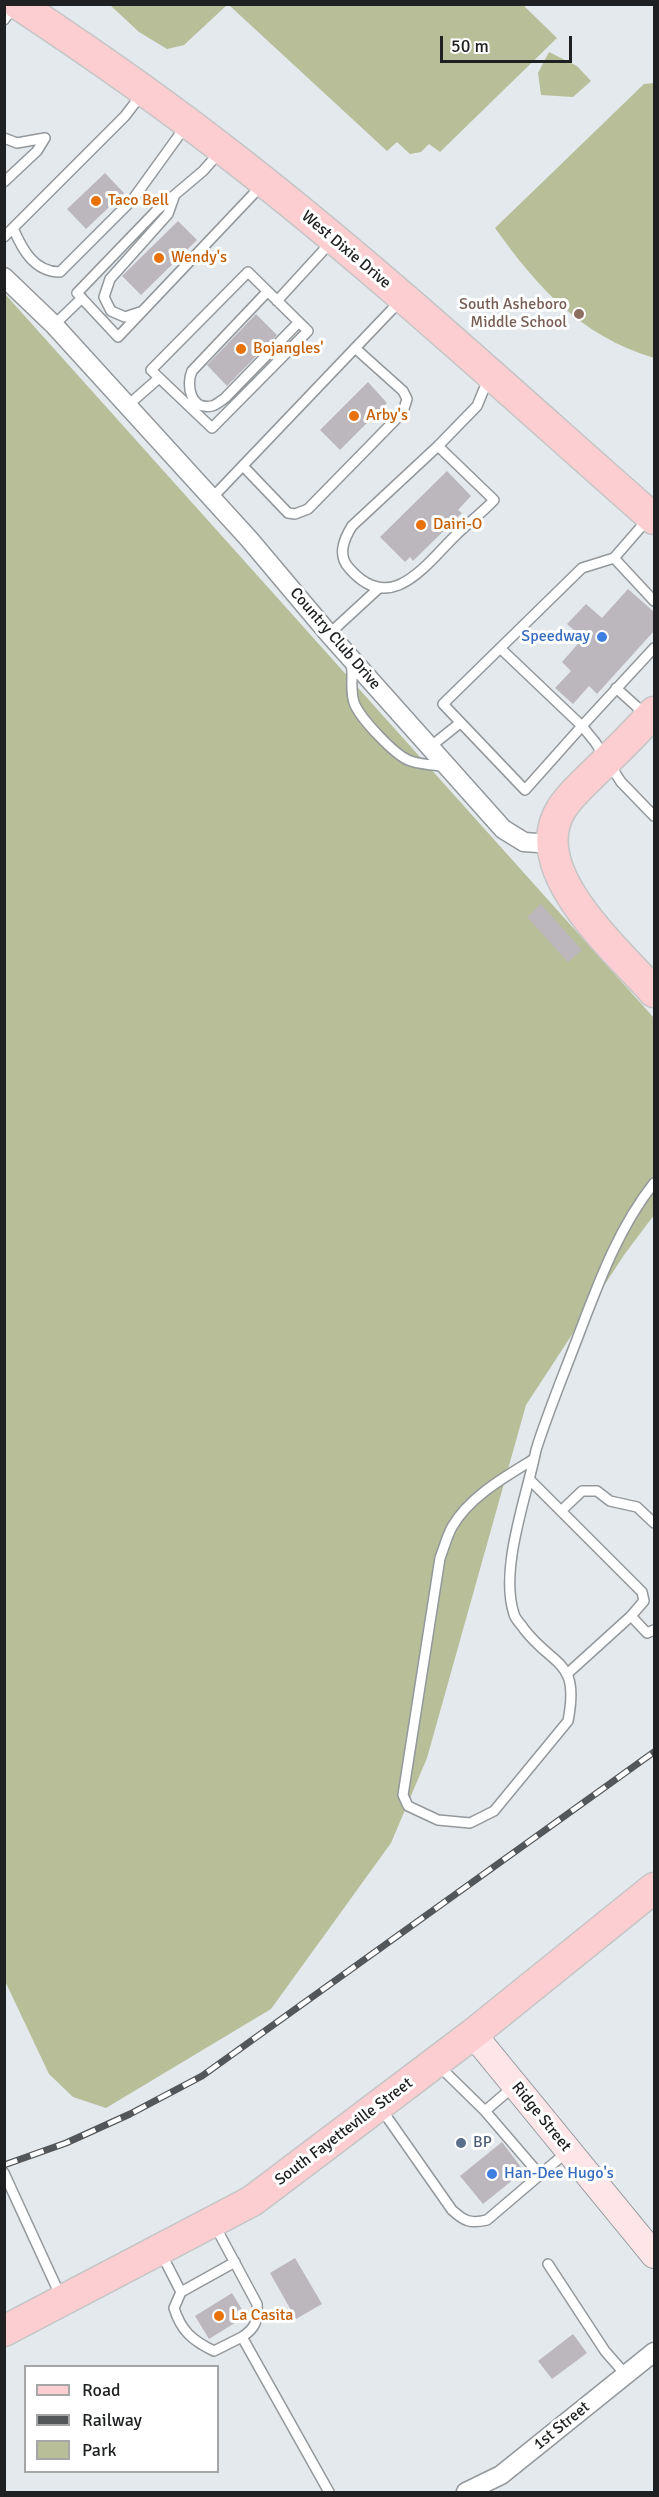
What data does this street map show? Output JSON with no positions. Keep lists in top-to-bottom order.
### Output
{
  "streets": {
    "main road": ["West Dixie Drive", "South Fayetteville Street"],
    "street": ["Country Club Drive", "Ridge Street", "1st Street"]
  },
  "crossings": [
    ["Ridge Street", "South Fayetteville Street"]
  ],
  "places": [
    "Taco Bell",
    "Wendy's",
    "South Asheboro Middle School",
    "Bojangles'",
    "Arby's",
    "Dairi-O",
    "Speedway",
    "BP",
    "Han-Dee Hugo's",
    "La Casita"
  ],
  "legend": ["Road", "Railway", "Park"],
  "scale_bar": "50 m"
}
